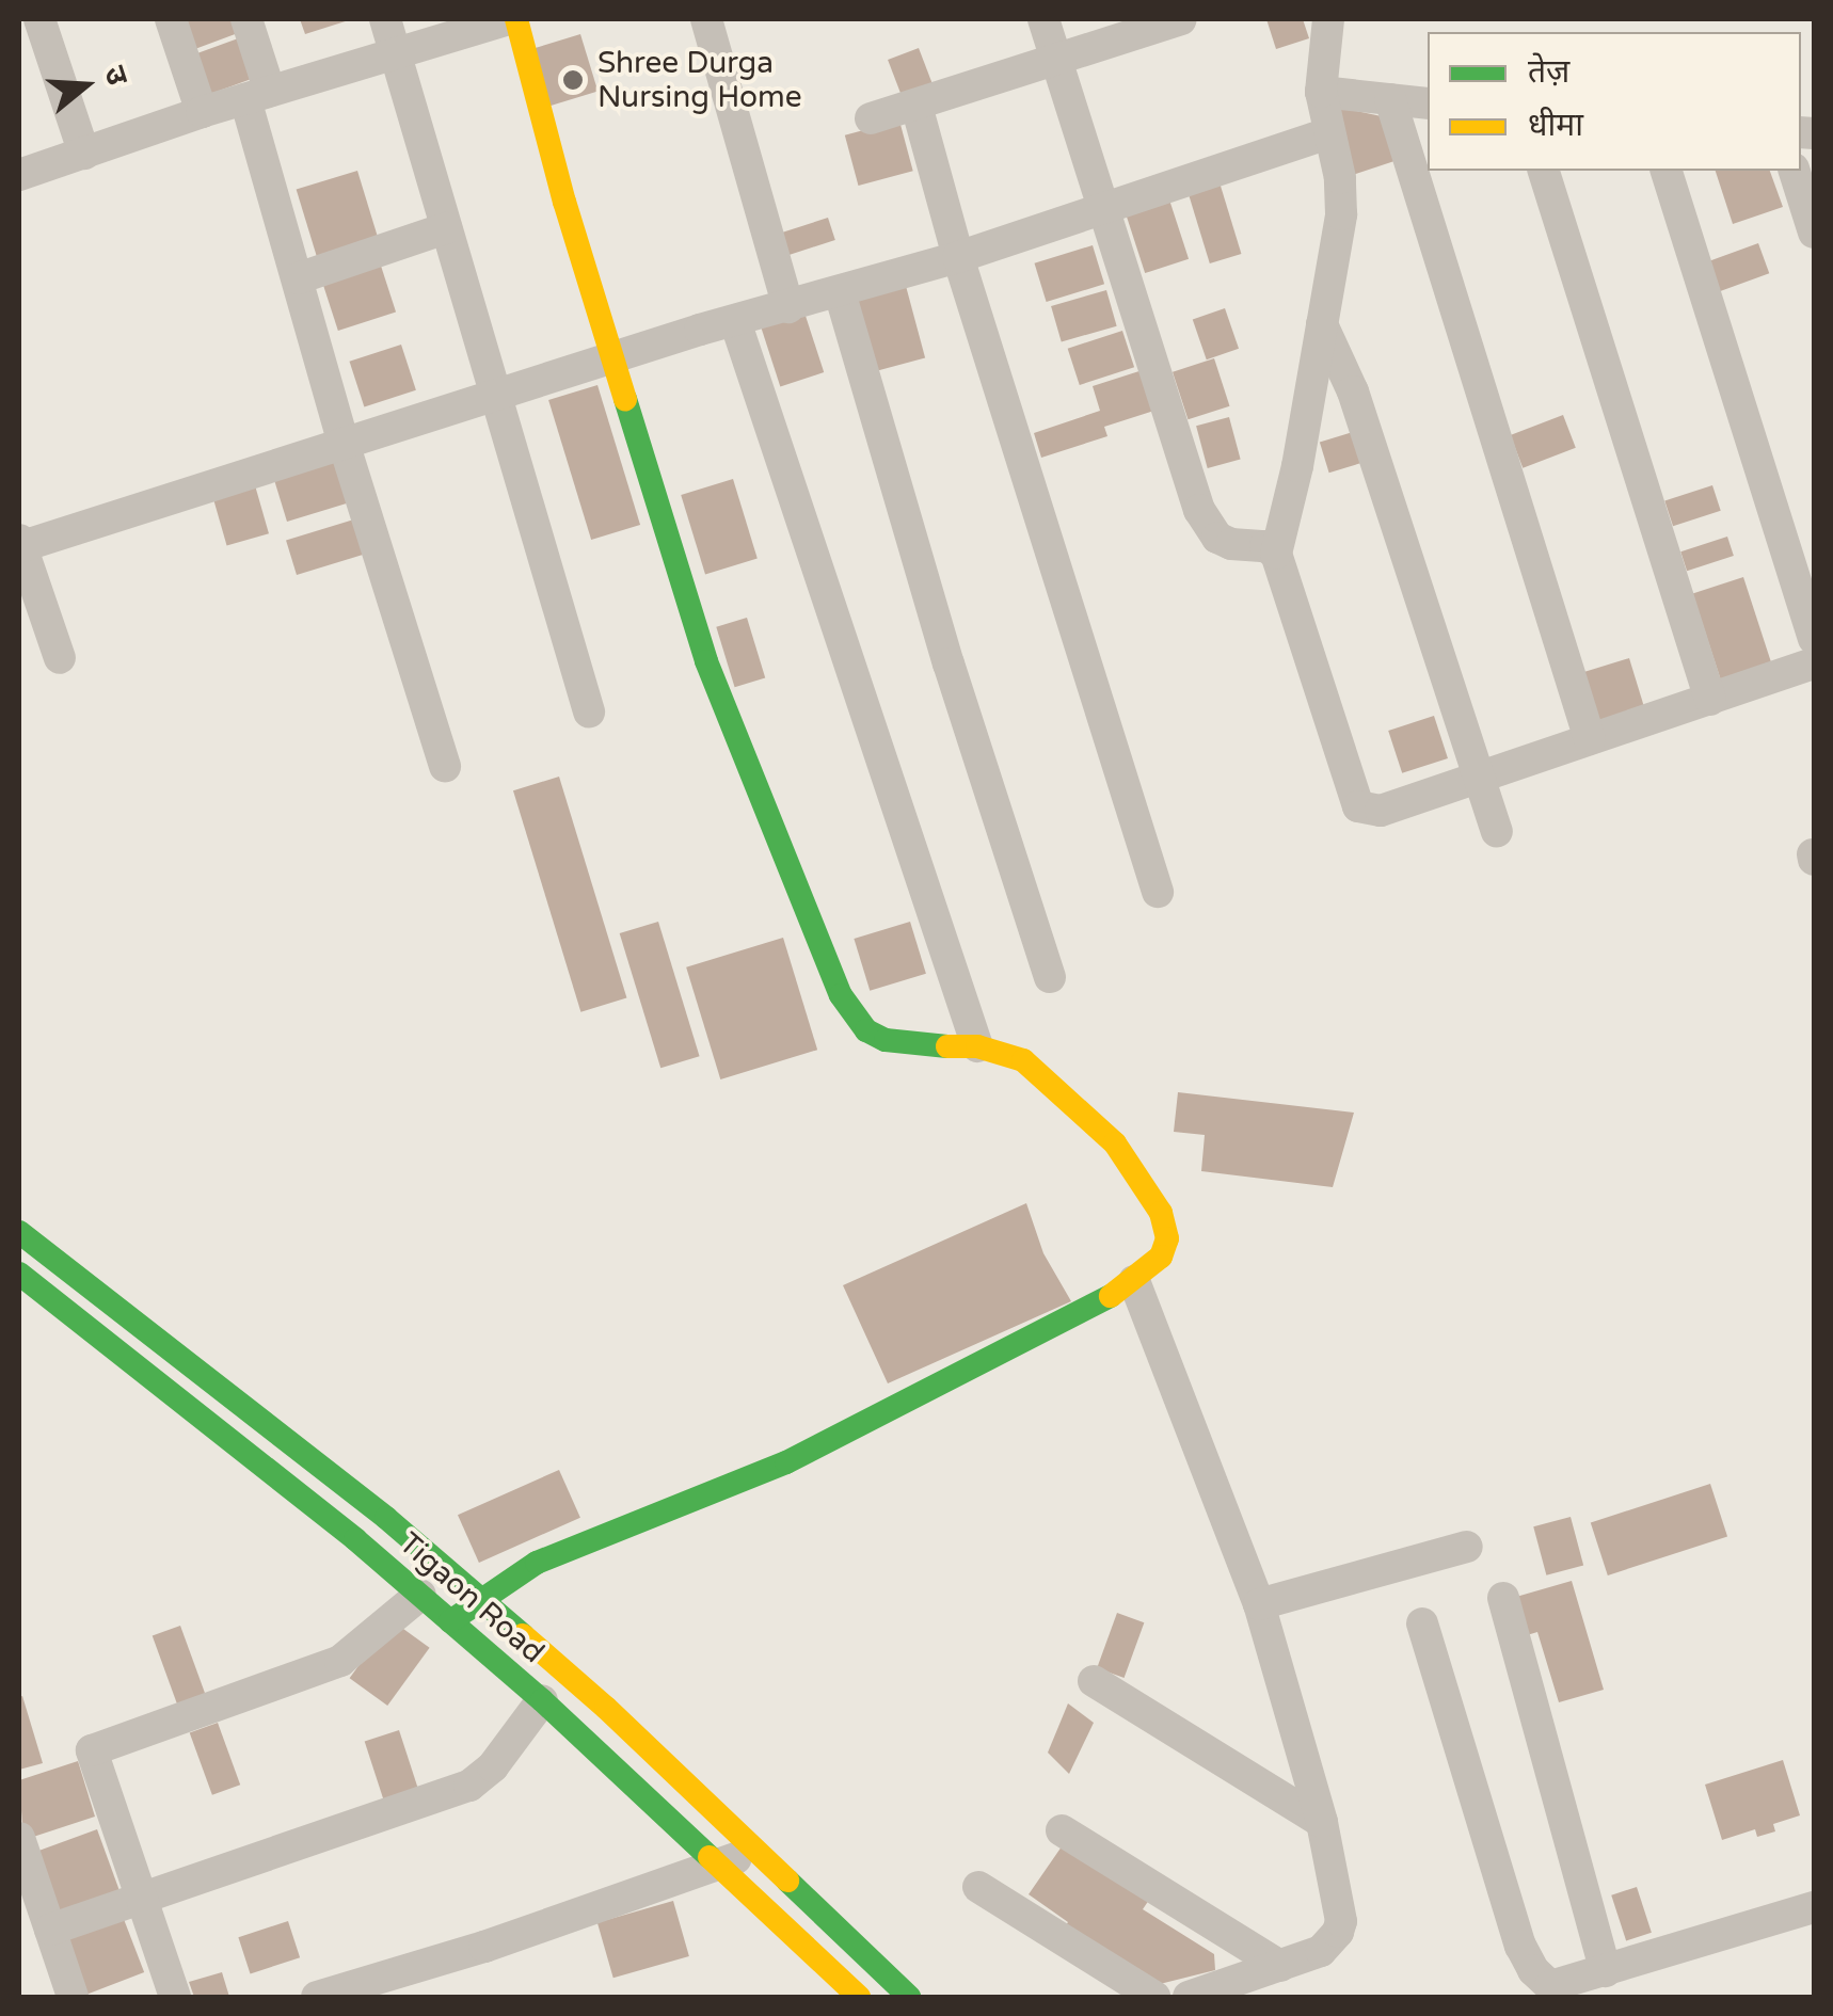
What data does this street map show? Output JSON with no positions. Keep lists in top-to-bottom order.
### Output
{
  "streets": {
    "street": ["Tigaon Road"]
  },
  "places": ["Shree Durga Nursing Home"],
  "legend": ["तेज़", "धीमा"],
  "north": "right"
}
